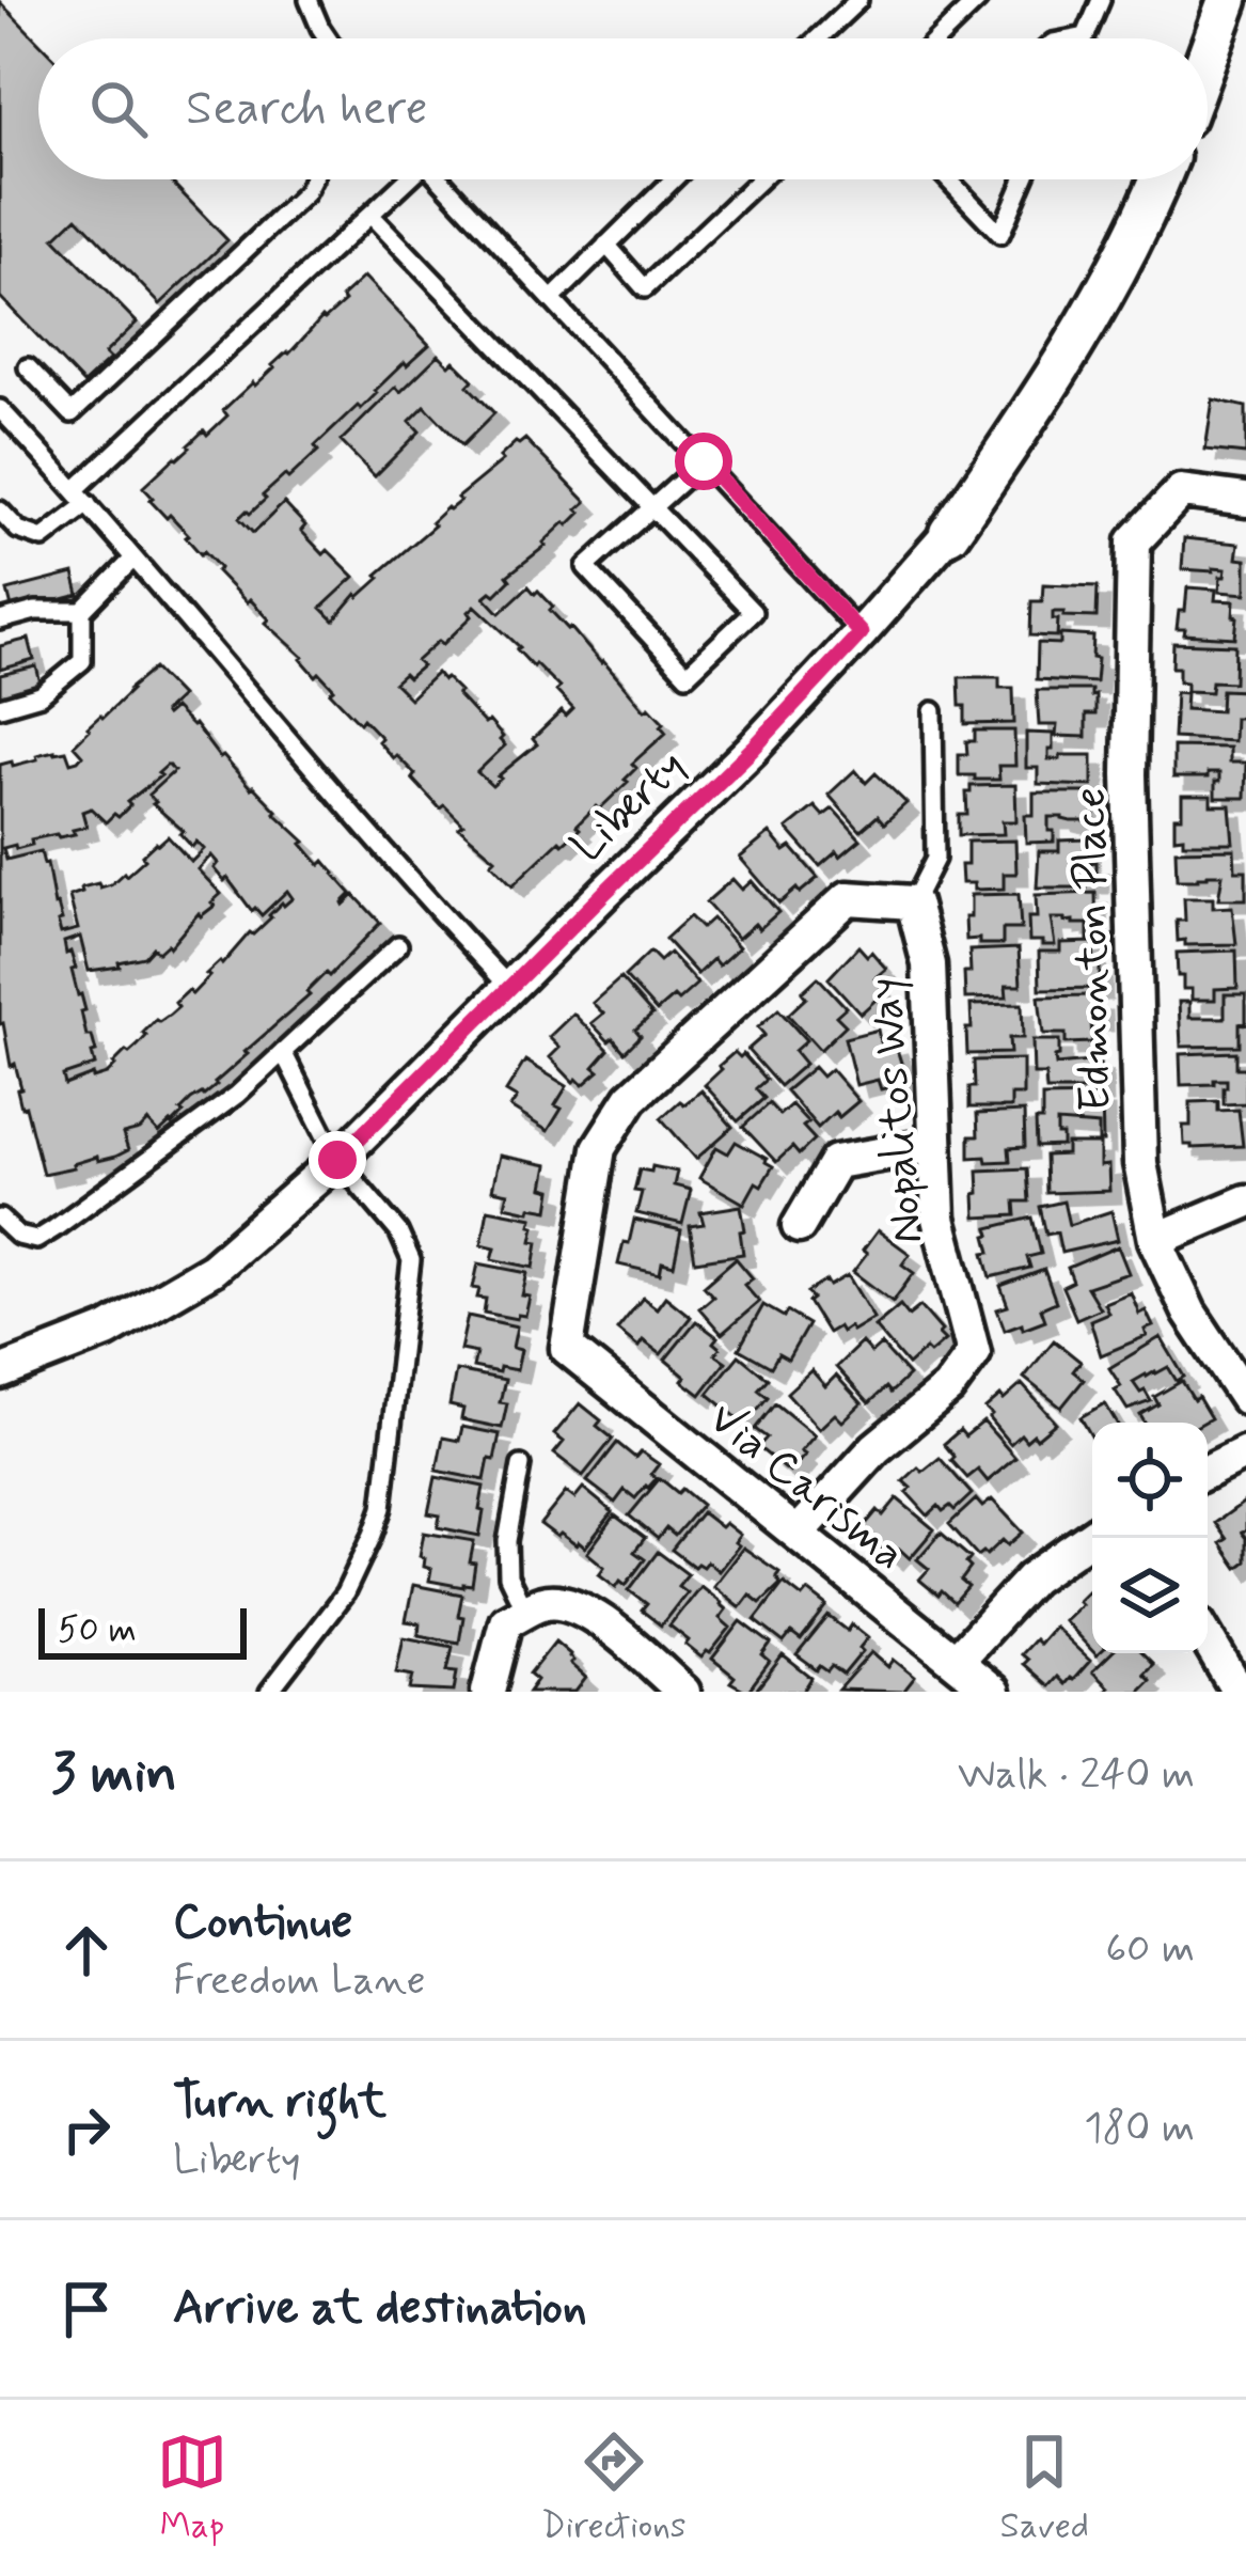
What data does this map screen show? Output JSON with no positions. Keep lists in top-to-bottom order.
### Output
{
  "streets": {
    "street": [
      "Liberty",
      "Edmonton Place",
      "Nopalitos Way",
      "Via Carisma"
    ]
  },
  "crossings": [
    ["Nopalitos Way", "Via Carisma"]
  ],
  "scale_bar": "50 m",
  "page": {
    "search": "Search here",
    "scale": "50 m",
    "heading": ["3 min", "Walk · 240 m"],
    "list": [
      ["Continue", "Freedom Lane", "60 m"],
      ["Turn right", "Liberty", "180 m"],
      "Arrive at destination"
    ],
    "nav": ["Map", "Directions", "Saved"]
  }
}
